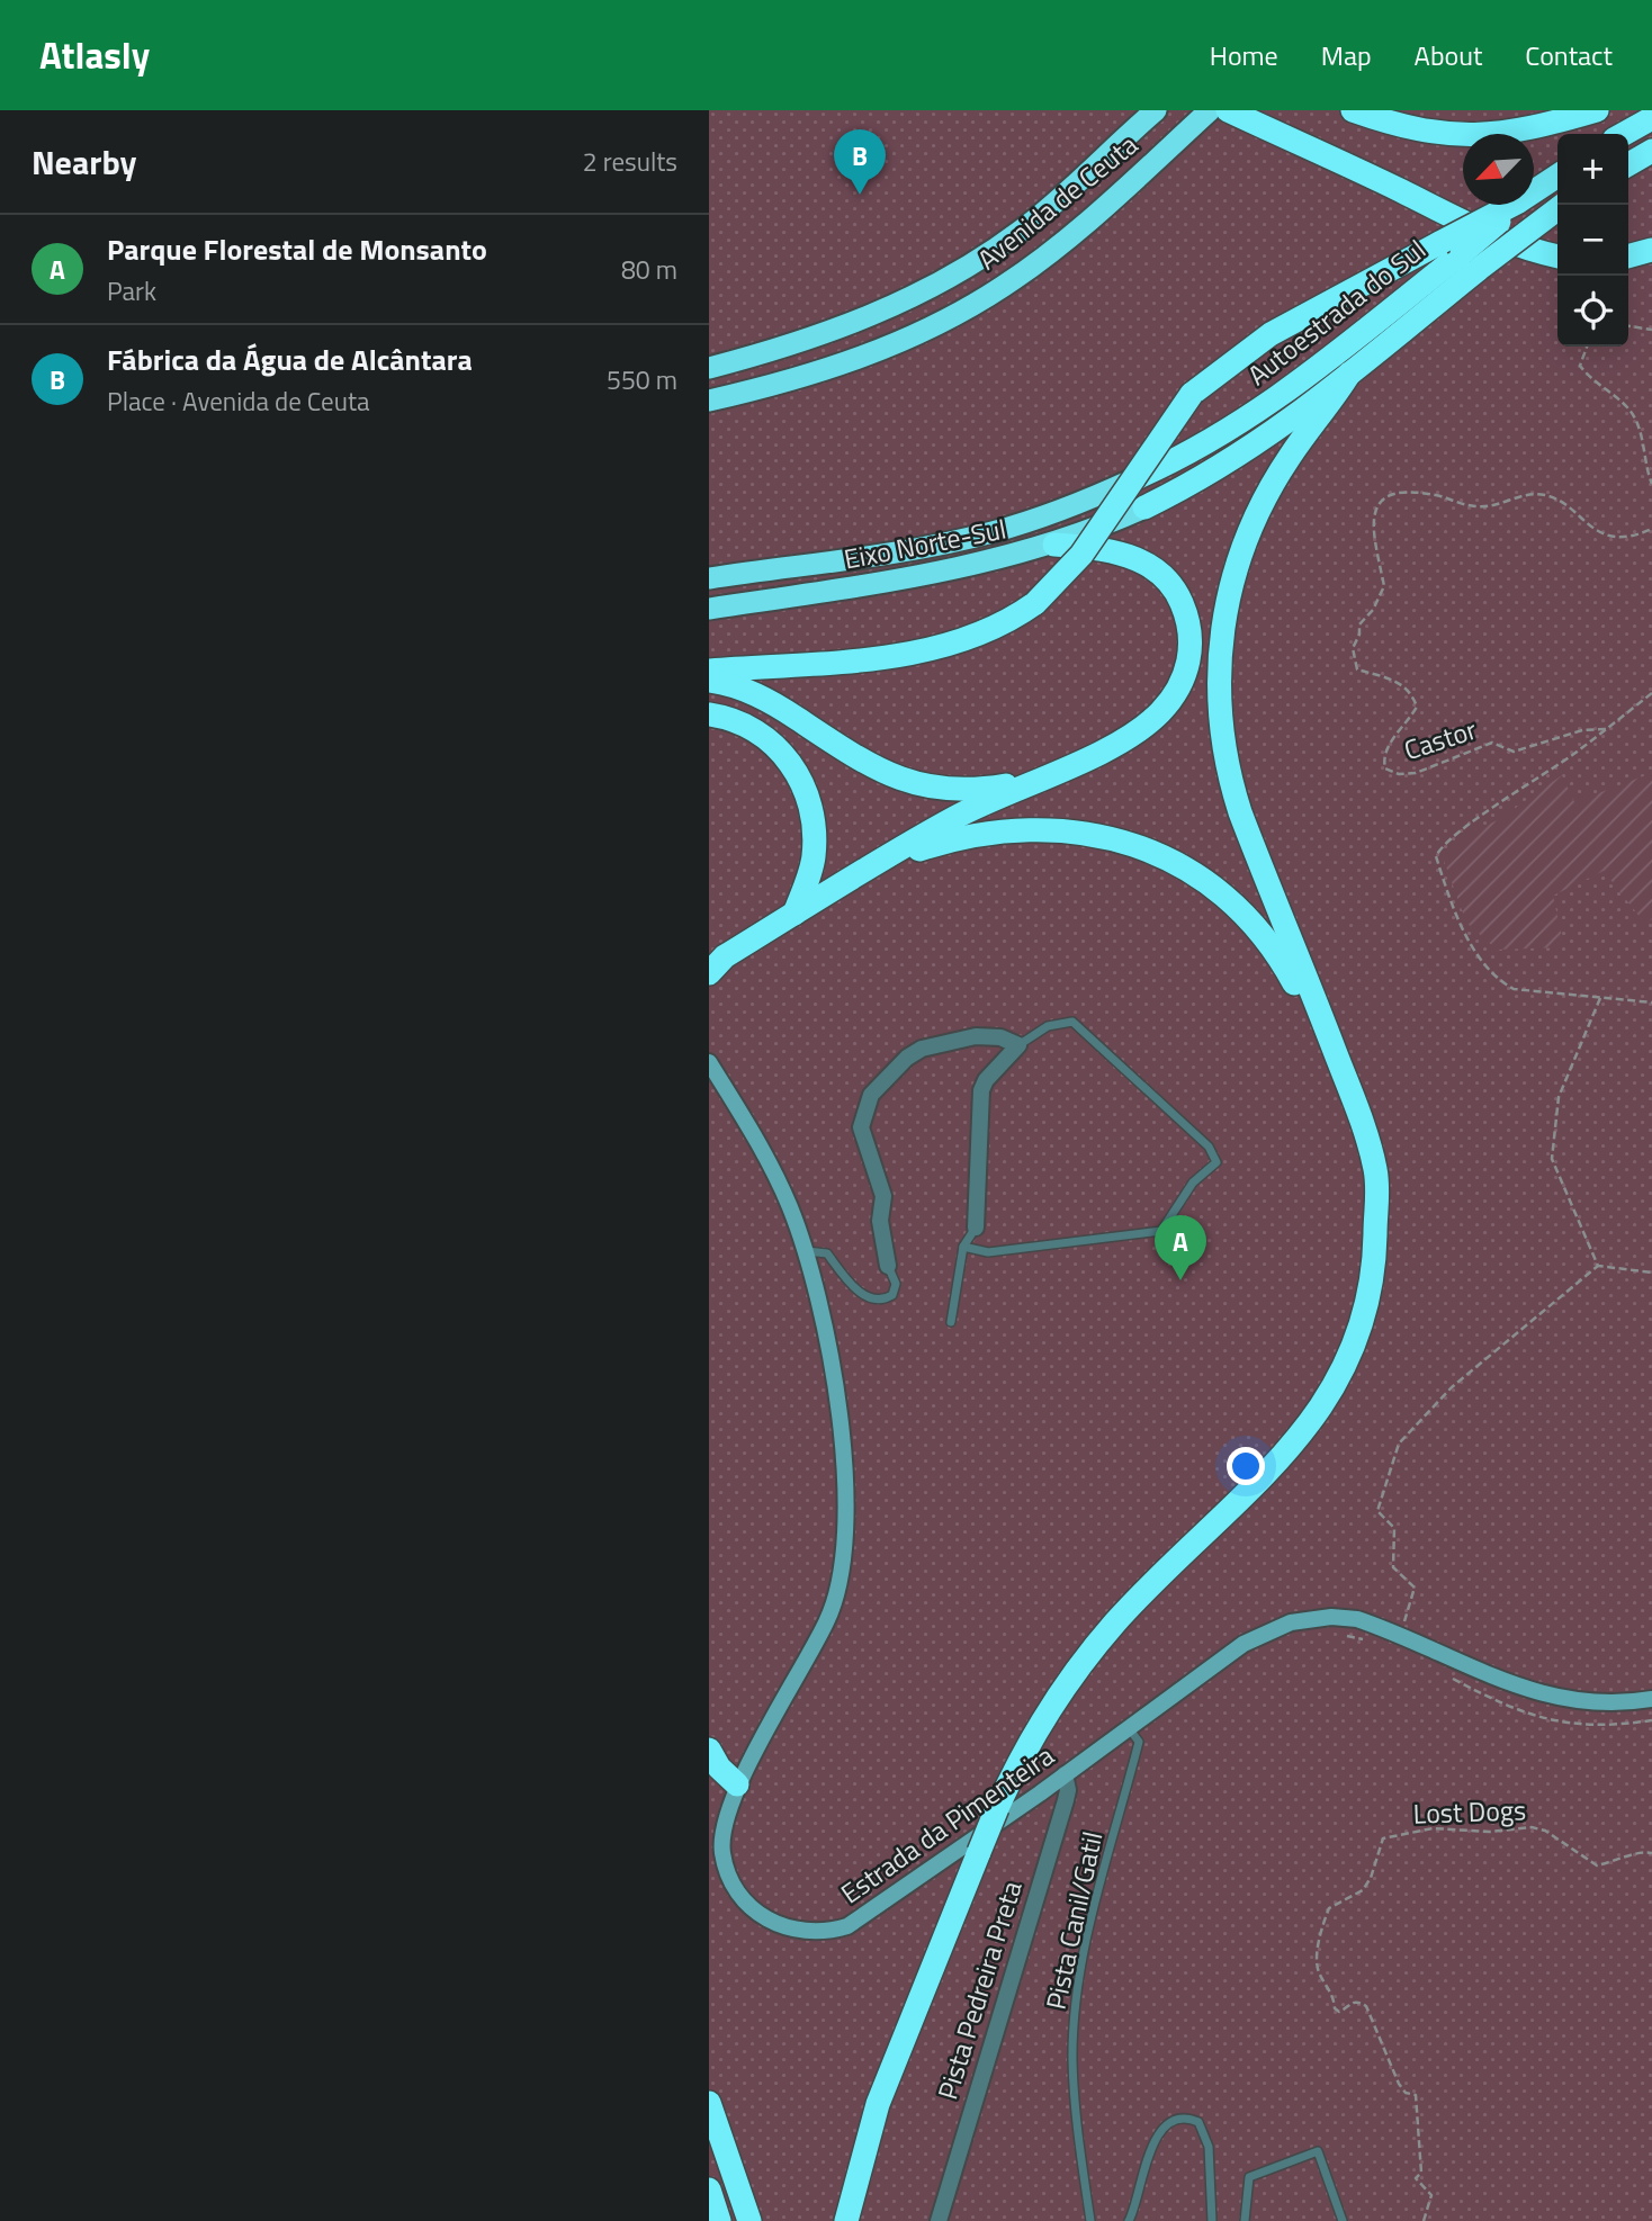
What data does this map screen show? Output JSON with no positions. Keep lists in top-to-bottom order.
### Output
{
  "streets": {
    "highway": ["Avenida de Ceuta", "Autoestrada do Sul", "Eixo Norte-Sul"],
    "main road": ["Estrada da Pimenteira"],
    "street": ["Pista Pedreira Preta"],
    "lane": ["Pista Canil/Gatil"],
    "path": ["Castor", "Lost Dogs"]
  },
  "crossings": [
    ["Autoestrada do Sul", "Eixo Norte-Sul"],
    ["Estrada da Pimenteira", "Pista Canil/Gatil"],
    ["Estrada da Pimenteira", "Pista Pedreira Preta"]
  ],
  "north": "bottom left",
  "page": {
    "header": "Atlasly",
    "nav": [
      "Home",
      "Map",
      "About",
      "Contact"
    ],
    "heading": ["Nearby", "2 results"],
    "pins": ["B", "A"],
    "map_buttons": ["+", "−"],
    "list": [
      {
        "mark": "A",
        "name": "Parque Florestal de Monsanto",
        "note": "Park",
        "value": "80 m"
      },
      {
        "mark": "B",
        "name": "Fábrica da Água de Alcântara",
        "note": "Place · Avenida de Ceuta",
        "value": "550 m"
      }
    ]
  }
}
